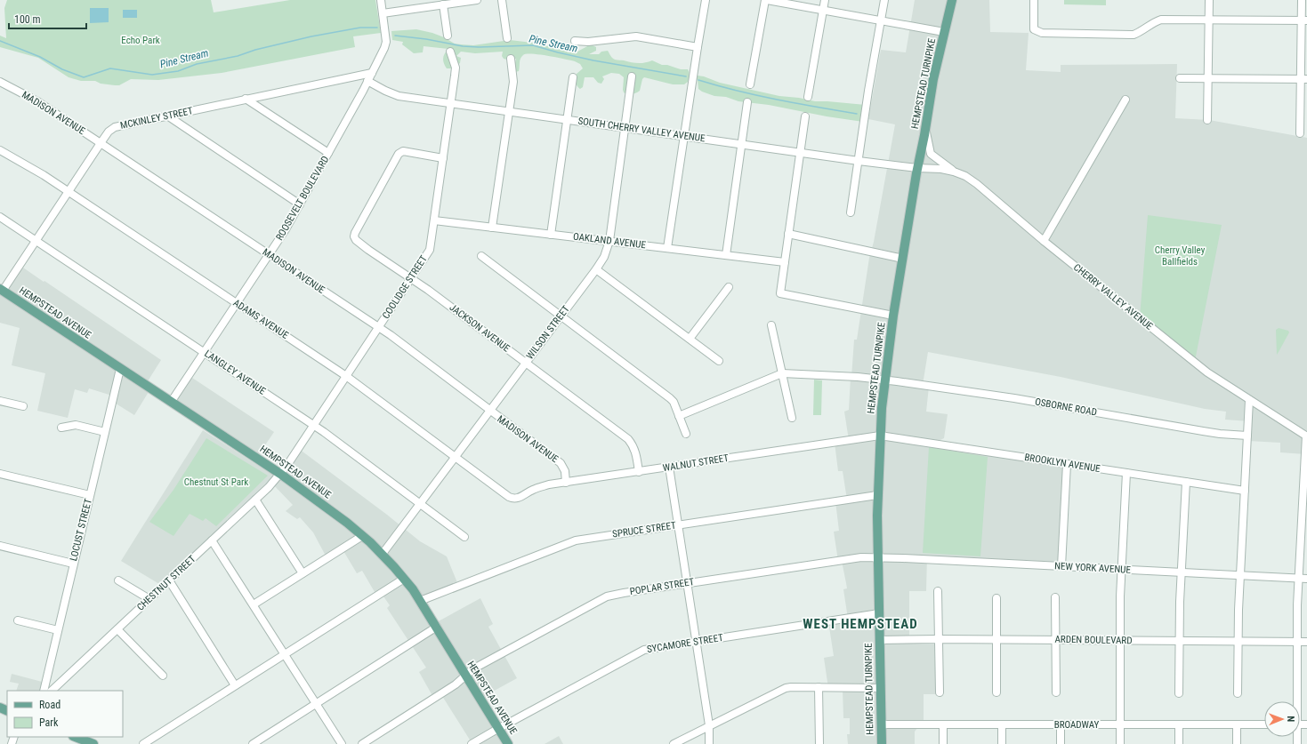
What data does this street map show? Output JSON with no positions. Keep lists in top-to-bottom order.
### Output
{
  "streets": {
    "main road": ["HEMPSTEAD TURNPIKE", "HEMPSTEAD AVENUE"],
    "street": [
      "MADISON AVENUE",
      "MCKINLEY STREET",
      "SOUTH CHERRY VALLEY AVENUE",
      "ROOSEVELT BOULEVARD",
      "OAKLAND AVENUE",
      "COOLIDGE STREET",
      "CHERRY VALLEY AVENUE",
      "ADAMS AVENUE",
      "JACKSON AVENUE",
      "WILSON STREET",
      "LANGLEY AVENUE",
      "OSBORNE ROAD",
      "WALNUT STREET",
      "BROOKLYN AVENUE",
      "LOCUST STREET",
      "SPRUCE STREET",
      "NEW YORK AVENUE",
      "CHESTNUT STREET",
      "POPLAR STREET",
      "ARDEN BOULEVARD",
      "SYCAMORE STREET",
      "BROADWAY"
    ]
  },
  "crossings": [
    ["HEMPSTEAD TURNPIKE", "SOUTH CHERRY VALLEY AVENUE"],
    ["HEMPSTEAD TURNPIKE", "CHERRY VALLEY AVENUE"],
    ["HEMPSTEAD TURNPIKE", "OSBORNE ROAD"],
    ["HEMPSTEAD TURNPIKE", "WALNUT STREET"],
    ["HEMPSTEAD TURNPIKE", "BROOKLYN AVENUE"],
    ["HEMPSTEAD TURNPIKE", "SPRUCE STREET"],
    ["HEMPSTEAD TURNPIKE", "NEW YORK AVENUE"],
    ["HEMPSTEAD TURNPIKE", "POPLAR STREET"],
    ["HEMPSTEAD TURNPIKE", "ARDEN BOULEVARD"],
    ["HEMPSTEAD TURNPIKE", "SYCAMORE STREET"],
    ["HEMPSTEAD TURNPIKE", "BROADWAY"],
    ["MADISON AVENUE", "MCKINLEY STREET"],
    ["MADISON AVENUE", "ROOSEVELT BOULEVARD"],
    ["MADISON AVENUE", "COOLIDGE STREET"],
    ["MADISON AVENUE", "WILSON STREET"],
    ["MADISON AVENUE", "WALNUT STREET"],
    ["MCKINLEY STREET", "ROOSEVELT BOULEVARD"],
    ["MCKINLEY STREET", "HEMPSTEAD AVENUE"],
    ["MCKINLEY STREET", "ADAMS AVENUE"],
    ["MCKINLEY STREET", "LANGLEY AVENUE"],
    ["SOUTH CHERRY VALLEY AVENUE", "ROOSEVELT BOULEVARD"],
    ["SOUTH CHERRY VALLEY AVENUE", "COOLIDGE STREET"],
    ["SOUTH CHERRY VALLEY AVENUE", "CHERRY VALLEY AVENUE"],
    ["SOUTH CHERRY VALLEY AVENUE", "WILSON STREET"],
    ["ROOSEVELT BOULEVARD", "HEMPSTEAD AVENUE"],
    ["ROOSEVELT BOULEVARD", "ADAMS AVENUE"],
    ["ROOSEVELT BOULEVARD", "LANGLEY AVENUE"],
    ["OAKLAND AVENUE", "COOLIDGE STREET"],
    ["OAKLAND AVENUE", "WILSON STREET"],
    ["COOLIDGE STREET", "HEMPSTEAD AVENUE"],
    ["COOLIDGE STREET", "ADAMS AVENUE"],
    ["COOLIDGE STREET", "JACKSON AVENUE"],
    ["COOLIDGE STREET", "LANGLEY AVENUE"],
    ["COOLIDGE STREET", "CHESTNUT STREET"],
    ["HEMPSTEAD AVENUE", "WILSON STREET"],
    ["HEMPSTEAD AVENUE", "LOCUST STREET"],
    ["HEMPSTEAD AVENUE", "SPRUCE STREET"],
    ["HEMPSTEAD AVENUE", "CHESTNUT STREET"],
    ["HEMPSTEAD AVENUE", "POPLAR STREET"],
    ["HEMPSTEAD AVENUE", "SYCAMORE STREET"],
    ["ADAMS AVENUE", "WILSON STREET"],
    ["ADAMS AVENUE", "WALNUT STREET"],
    ["JACKSON AVENUE", "WILSON STREET"],
    ["JACKSON AVENUE", "WALNUT STREET"],
    ["WILSON STREET", "LANGLEY AVENUE"],
    ["WALNUT STREET", "BROOKLYN AVENUE"],
    ["NEW YORK AVENUE", "POPLAR STREET"]
  ],
  "districts": ["WEST HEMPSTEAD"],
  "water": ["Pine Stream"],
  "parks": ["Echo Park", "Cherry Valley Ballfields", "Chestnut St Park"],
  "legend": ["Road", "Park"],
  "scale_bar": "100 m",
  "north": "right"
}
